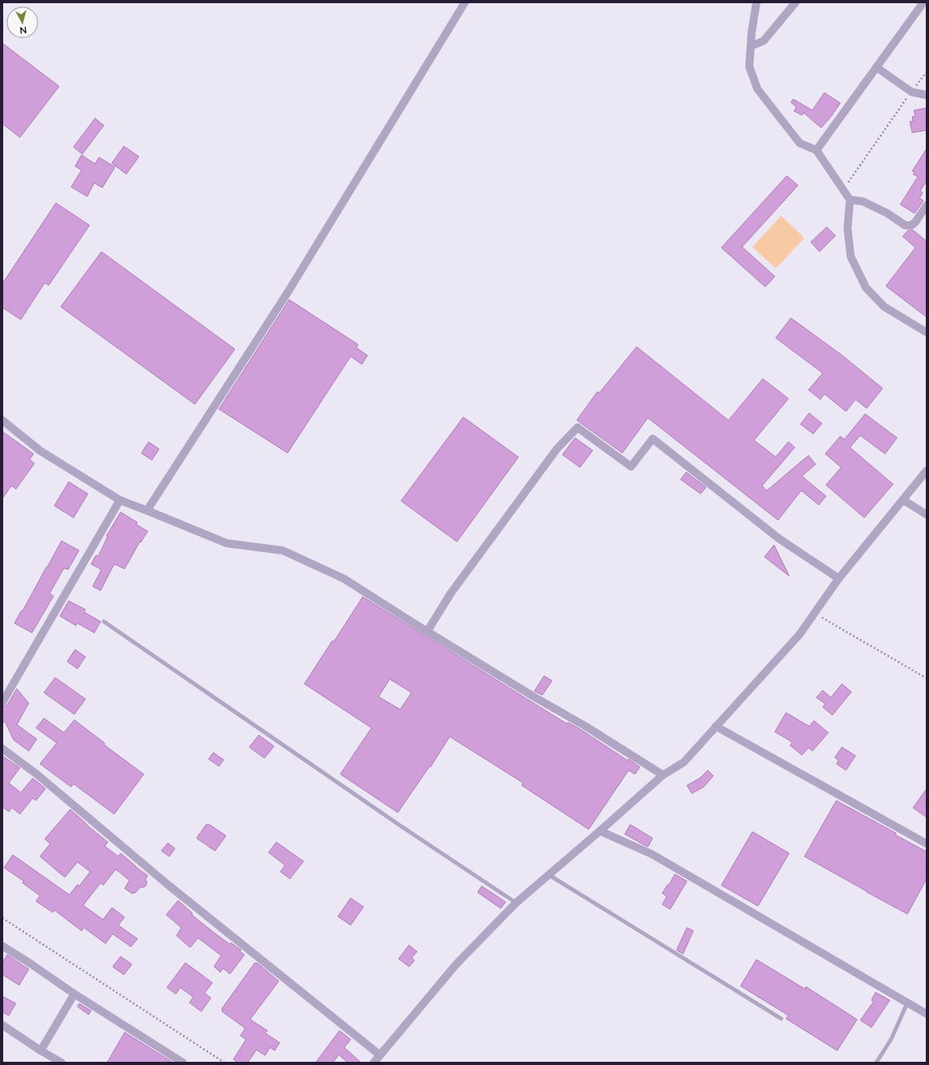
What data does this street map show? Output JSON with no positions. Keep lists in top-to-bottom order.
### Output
{
  "north": "bottom"
}
